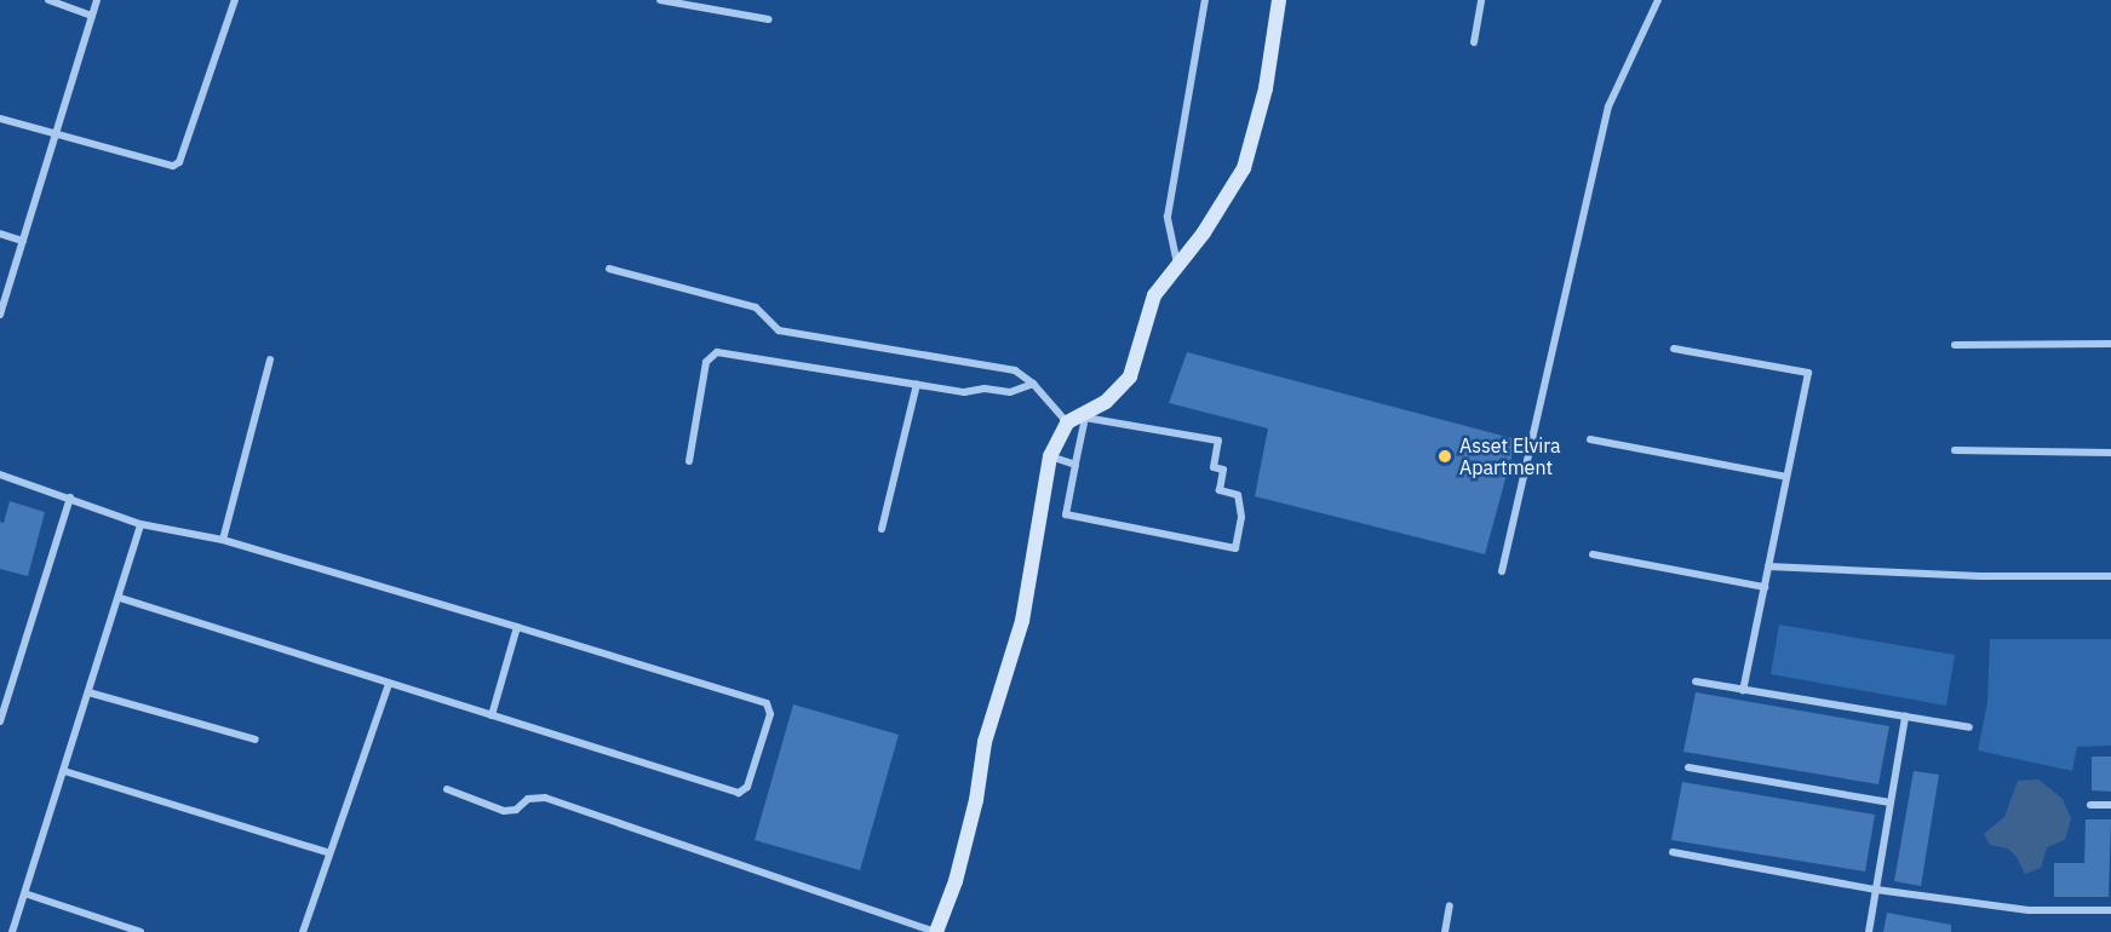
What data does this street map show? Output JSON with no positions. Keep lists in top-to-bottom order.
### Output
{
  "places": ["Asset Elvira Apartment"]
}
